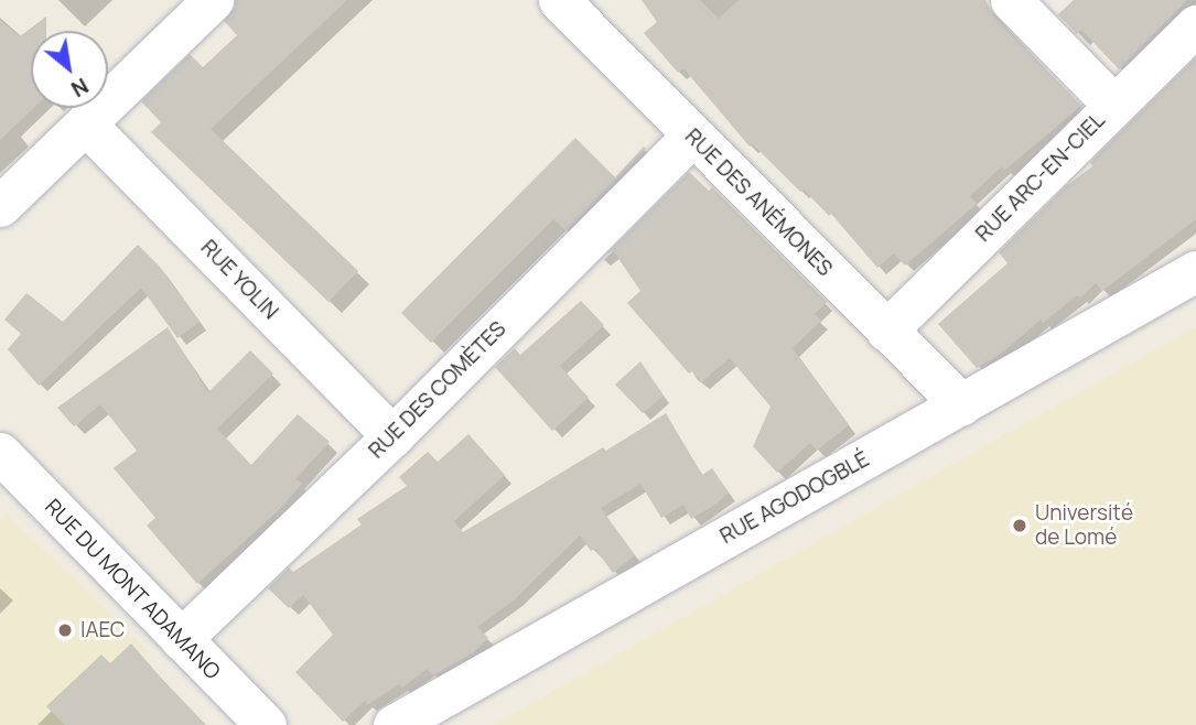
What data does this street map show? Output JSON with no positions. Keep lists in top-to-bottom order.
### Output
{
  "streets": {
    "street": [
      "RUE ARC-EN-CIEL",
      "RUE DES ANÉMONES",
      "RUE YOLIN",
      "RUE DES COMÈTES",
      "RUE AGODOGBLÉ",
      "RUE DU MONT ADAMANO"
    ]
  },
  "crossings": [
    ["RUE ARC-EN-CIEL", "RUE DES ANÉMONES"],
    ["RUE DES ANÉMONES", "RUE DES COMÈTES"],
    ["RUE DES ANÉMONES", "RUE AGODOGBLÉ"],
    ["RUE YOLIN", "RUE DES COMÈTES"],
    ["RUE DES COMÈTES", "RUE DU MONT ADAMANO"]
  ],
  "places": ["Université de Lomé", "IAEC"],
  "north": "bottom right"
}
